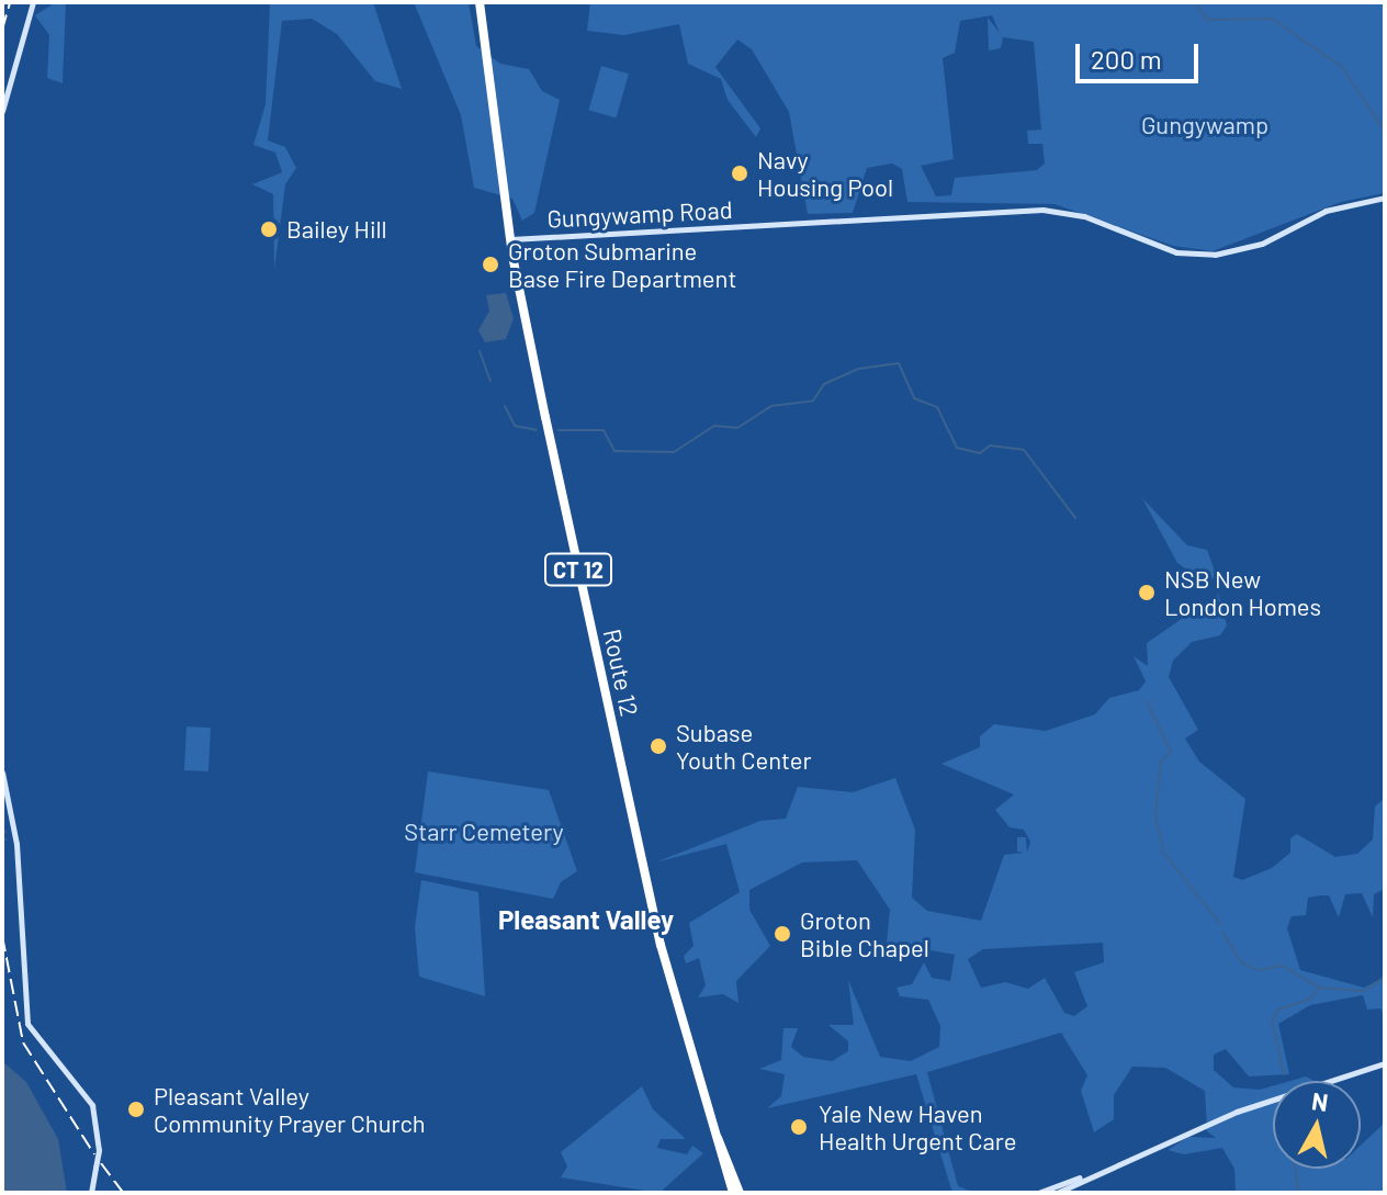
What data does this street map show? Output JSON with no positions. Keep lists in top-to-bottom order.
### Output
{
  "streets": {
    "highway": ["CT 12", "Route 12"],
    "street": ["Gungywamp Road"]
  },
  "crossings": [
    ["Gungywamp Road", "Route 12"]
  ],
  "districts": ["Pleasant Valley"],
  "parks": ["Gungywamp", "Starr Cemetery"],
  "places": [
    "Navy Housing Pool",
    "Bailey Hill",
    "Groton Submarine Base Fire Department",
    "NSB New London Homes",
    "Subase Youth Center",
    "Groton Bible Chapel",
    "Pleasant Valley Community Prayer Church",
    "Yale New Haven Health Urgent Care"
  ],
  "scale_bar": "200 m",
  "north": "top"
}
